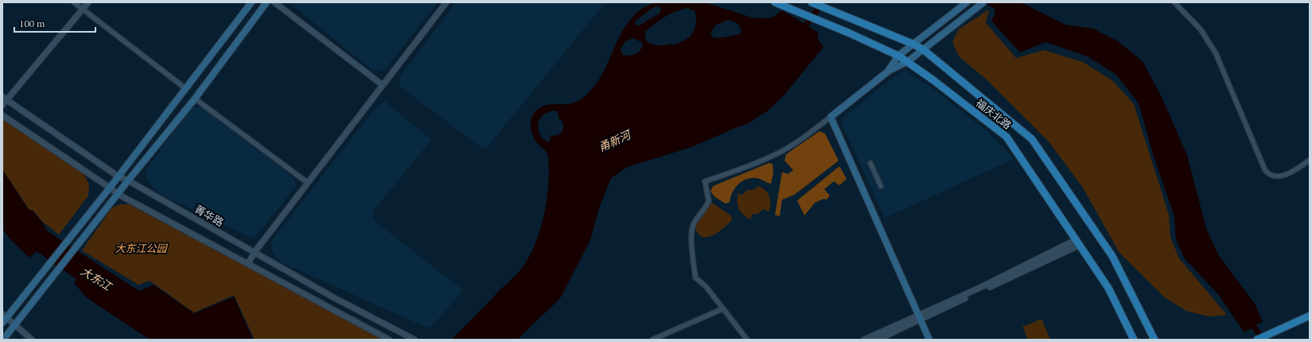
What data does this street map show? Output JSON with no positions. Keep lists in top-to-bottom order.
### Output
{
  "streets": {
    "main road": ["福庆北路"],
    "street": ["菁华路"]
  },
  "water": ["甬新河", "大东江"],
  "parks": ["大东江公园"],
  "scale_bar": "100 m"
}
